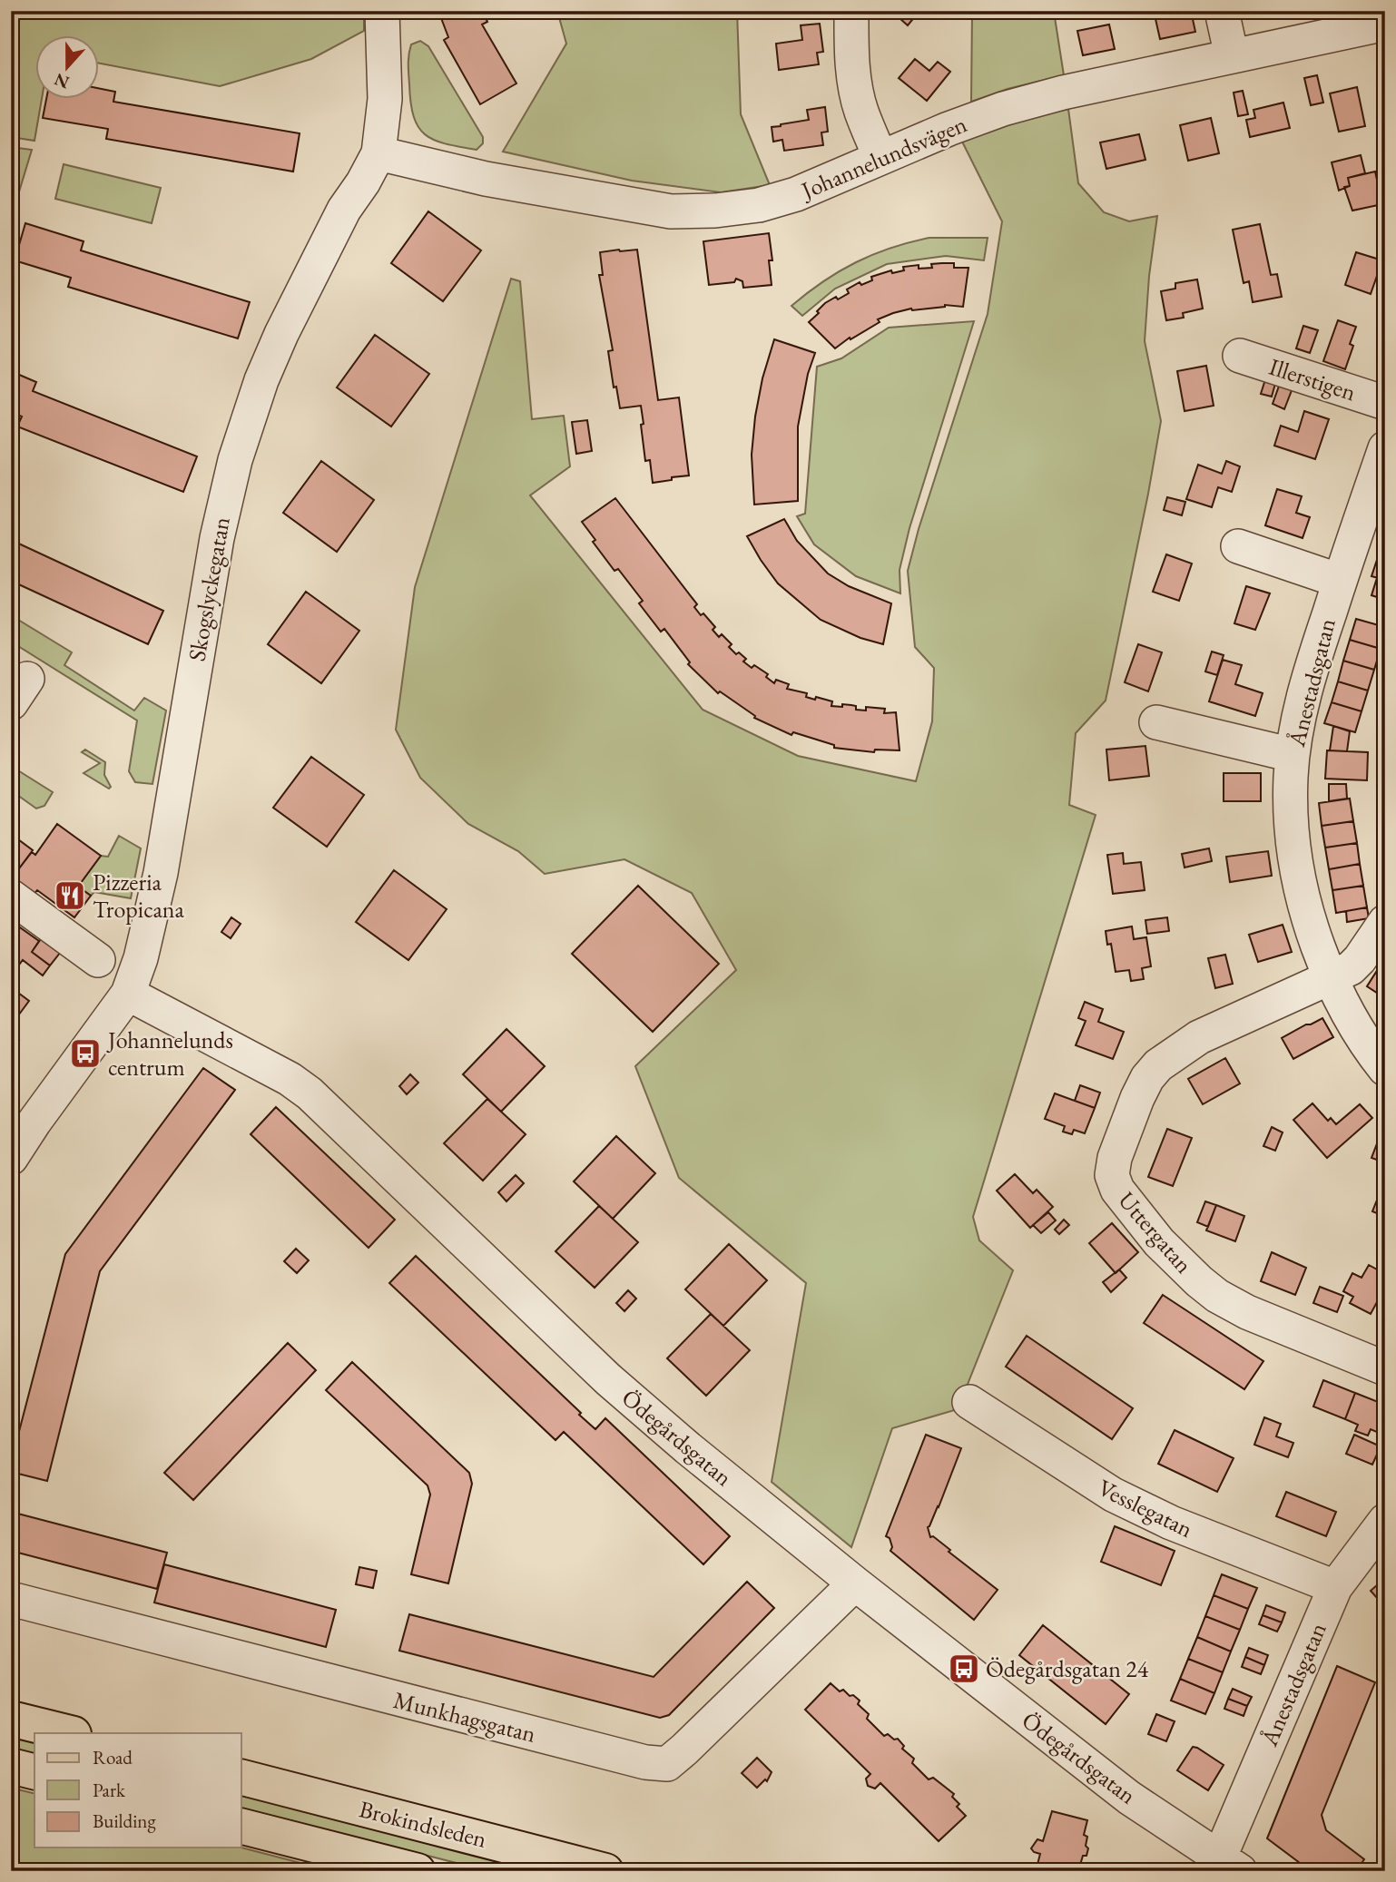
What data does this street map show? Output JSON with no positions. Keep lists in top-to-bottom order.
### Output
{
  "streets": {
    "main road": ["Brokindsleden"],
    "street": [
      "Johannelundsvägen",
      "Illerstigen",
      "Skogslyckegatan",
      "Ånestadsgatan",
      "Uttergatan",
      "Ödegårdsgatan",
      "Vesslegatan",
      "Munkhagsgatan"
    ]
  },
  "crossings": [
    ["Johannelundsvägen", "Skogslyckegatan"],
    ["Skogslyckegatan", "Ödegårdsgatan"],
    ["Ånestadsgatan", "Uttergatan"],
    ["Ånestadsgatan", "Ödegårdsgatan"],
    ["Ånestadsgatan", "Vesslegatan"],
    ["Ödegårdsgatan", "Munkhagsgatan"]
  ],
  "places": {
    "restaurant": ["Pizzeria Tropicana"],
    "bus stop": ["Johannelunds centrum", "Ödegårdsgatan 24"]
  },
  "legend": ["Road", "Park", "Building"],
  "north": "bottom"
}
